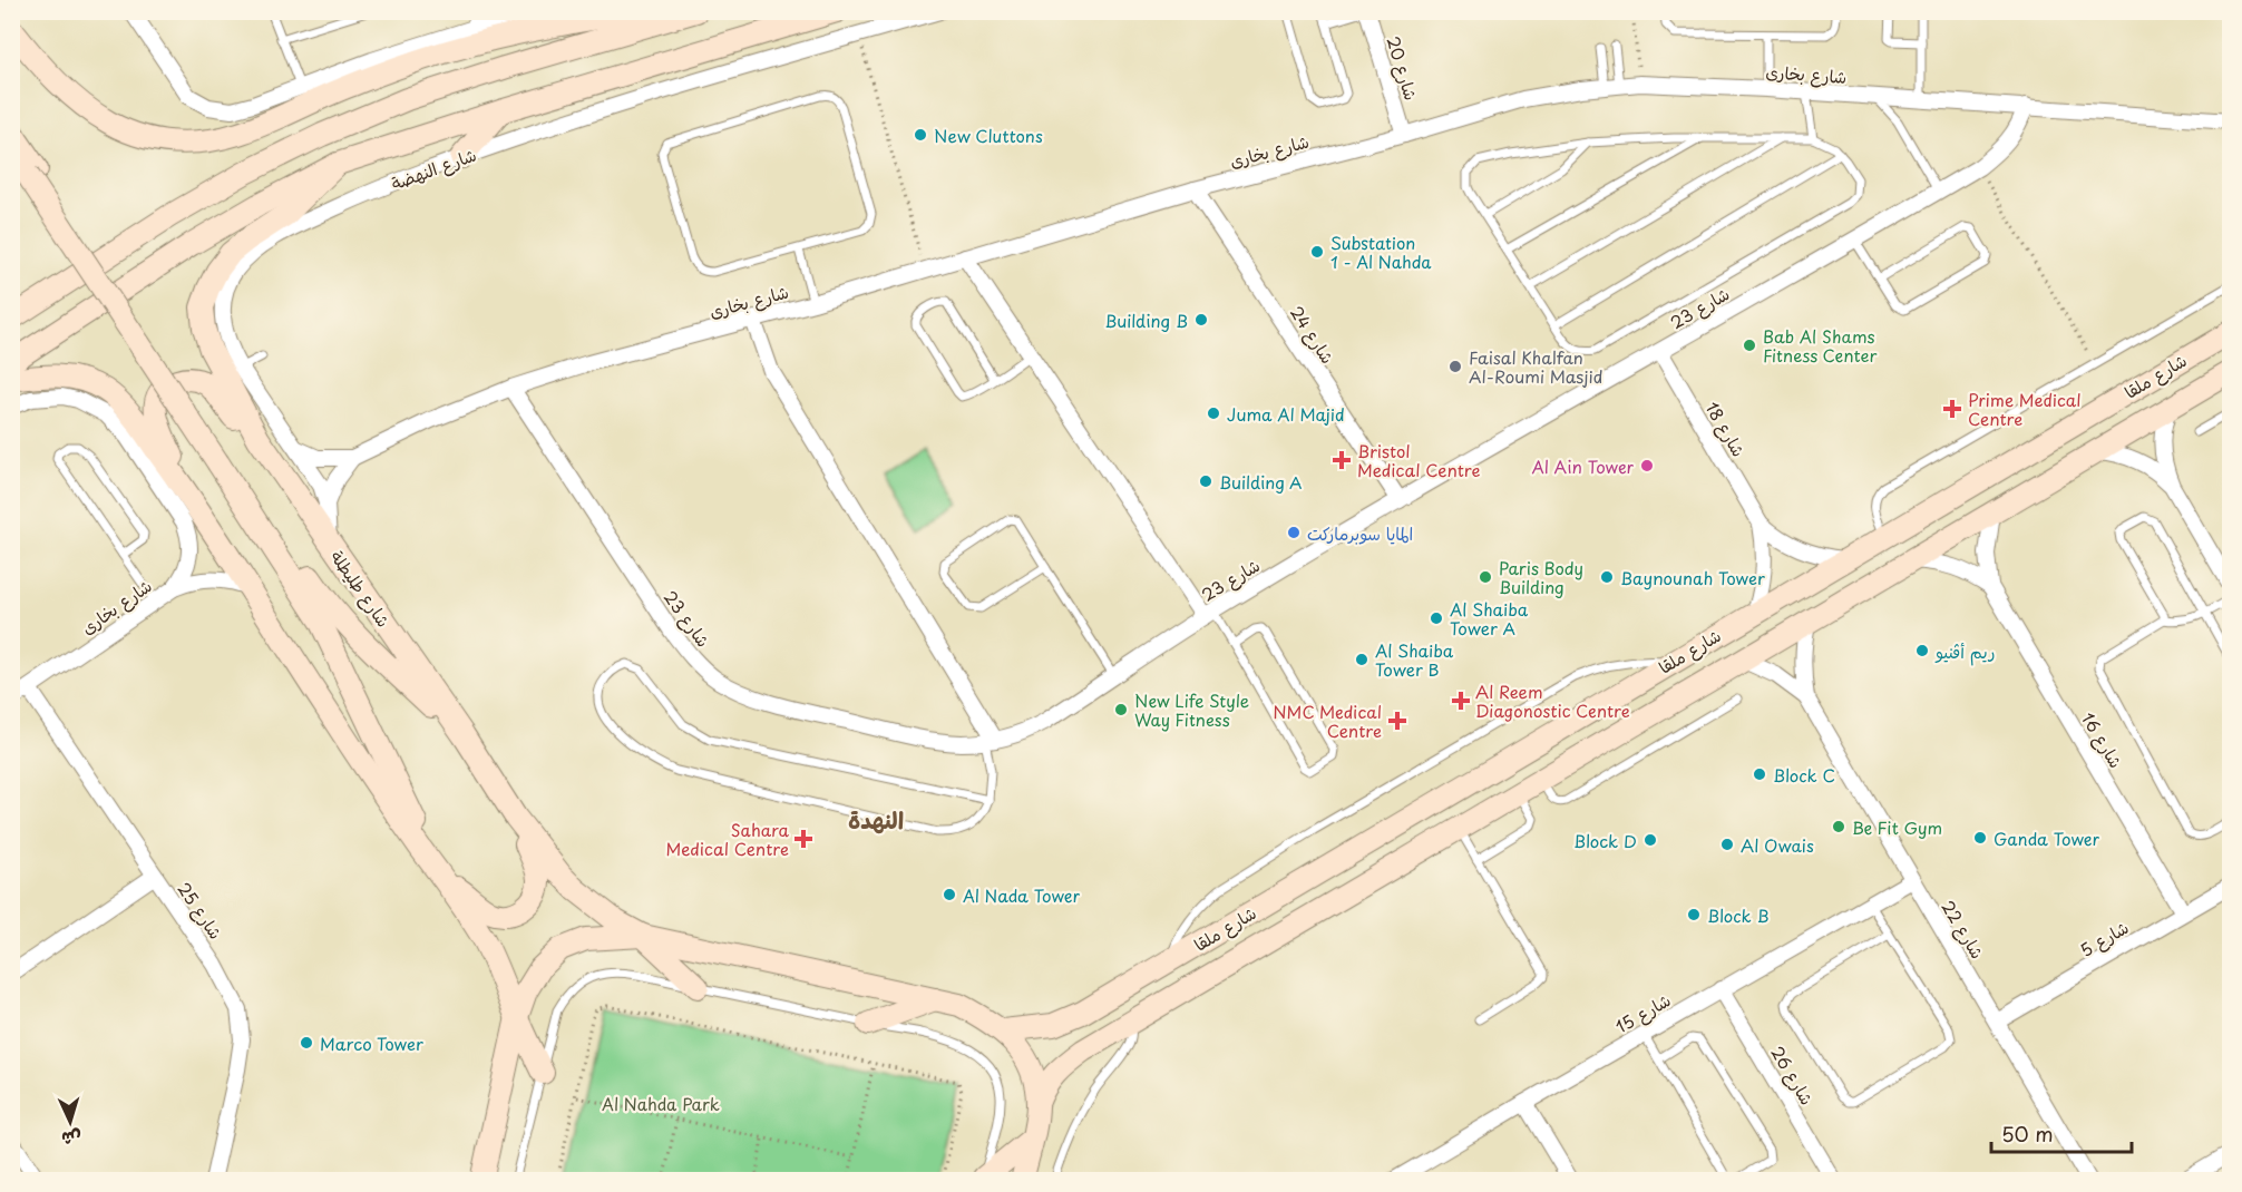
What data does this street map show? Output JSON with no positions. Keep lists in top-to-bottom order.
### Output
{
  "streets": {
    "street": [
      "شارع 20",
      "شارع بخارى",
      "شارع النهضة",
      "شارع 23",
      "شارع 24",
      "شارع ملقا",
      "شارع 18",
      "شارع طليطلة",
      "شارع 16",
      "شارع 25",
      "شارع 22",
      "شارع 5",
      "شارع 15",
      "شارع 26"
    ]
  },
  "crossings": [
    ["شارع 20", "شارع بخارى"],
    ["شارع بخارى", "شارع النهضة"],
    ["شارع بخارى", "شارع 23"],
    ["شارع بخارى", "شارع 24"],
    ["شارع بخارى", "شارع 25"],
    ["شارع النهضة", "شارع طليطلة"],
    ["شارع 23", "شارع 24"],
    ["شارع 23", "شارع 18"],
    ["شارع ملقا", "شارع 18"],
    ["شارع ملقا", "شارع 16"],
    ["شارع ملقا", "شارع 22"],
    ["شارع 16", "شارع 5"],
    ["شارع 22", "شارع 5"],
    ["شارع 22", "شارع 15"],
    ["شارع 15", "شارع 26"]
  ],
  "districts": ["النهدة"],
  "parks": ["Al Nahda Park"],
  "places": {
    "other": [
      "New Cluttons",
      "Substation 1 - Al Nahda",
      "Building B",
      "Bab Al Shams Fitness Center",
      "Faisal Khalfan Al-Roumi Masjid",
      "Juma Al Majid",
      "Al Ain Tower",
      "Building A",
      "المايا سوبرماركت",
      "Paris Body Building",
      "Baynounah Tower",
      "Al Shaiba Tower A",
      "ريم أڤنيو",
      "Al Shaiba Tower B",
      "New Life Style Way Fitness",
      "Block C",
      "Be Fit Gym",
      "Ganda Tower",
      "Block D",
      "Al Owais",
      "Al Nada Tower",
      "Block B",
      "Marco Tower"
    ],
    "health": [
      "Prime Medical Centre",
      "Bristol Medical Centre",
      "Al Reem Diagonostic Centre",
      "NMC Medical Centre",
      "Sahara Medical Centre"
    ]
  },
  "scale_bar": "50 m",
  "north": "bottom"
}
